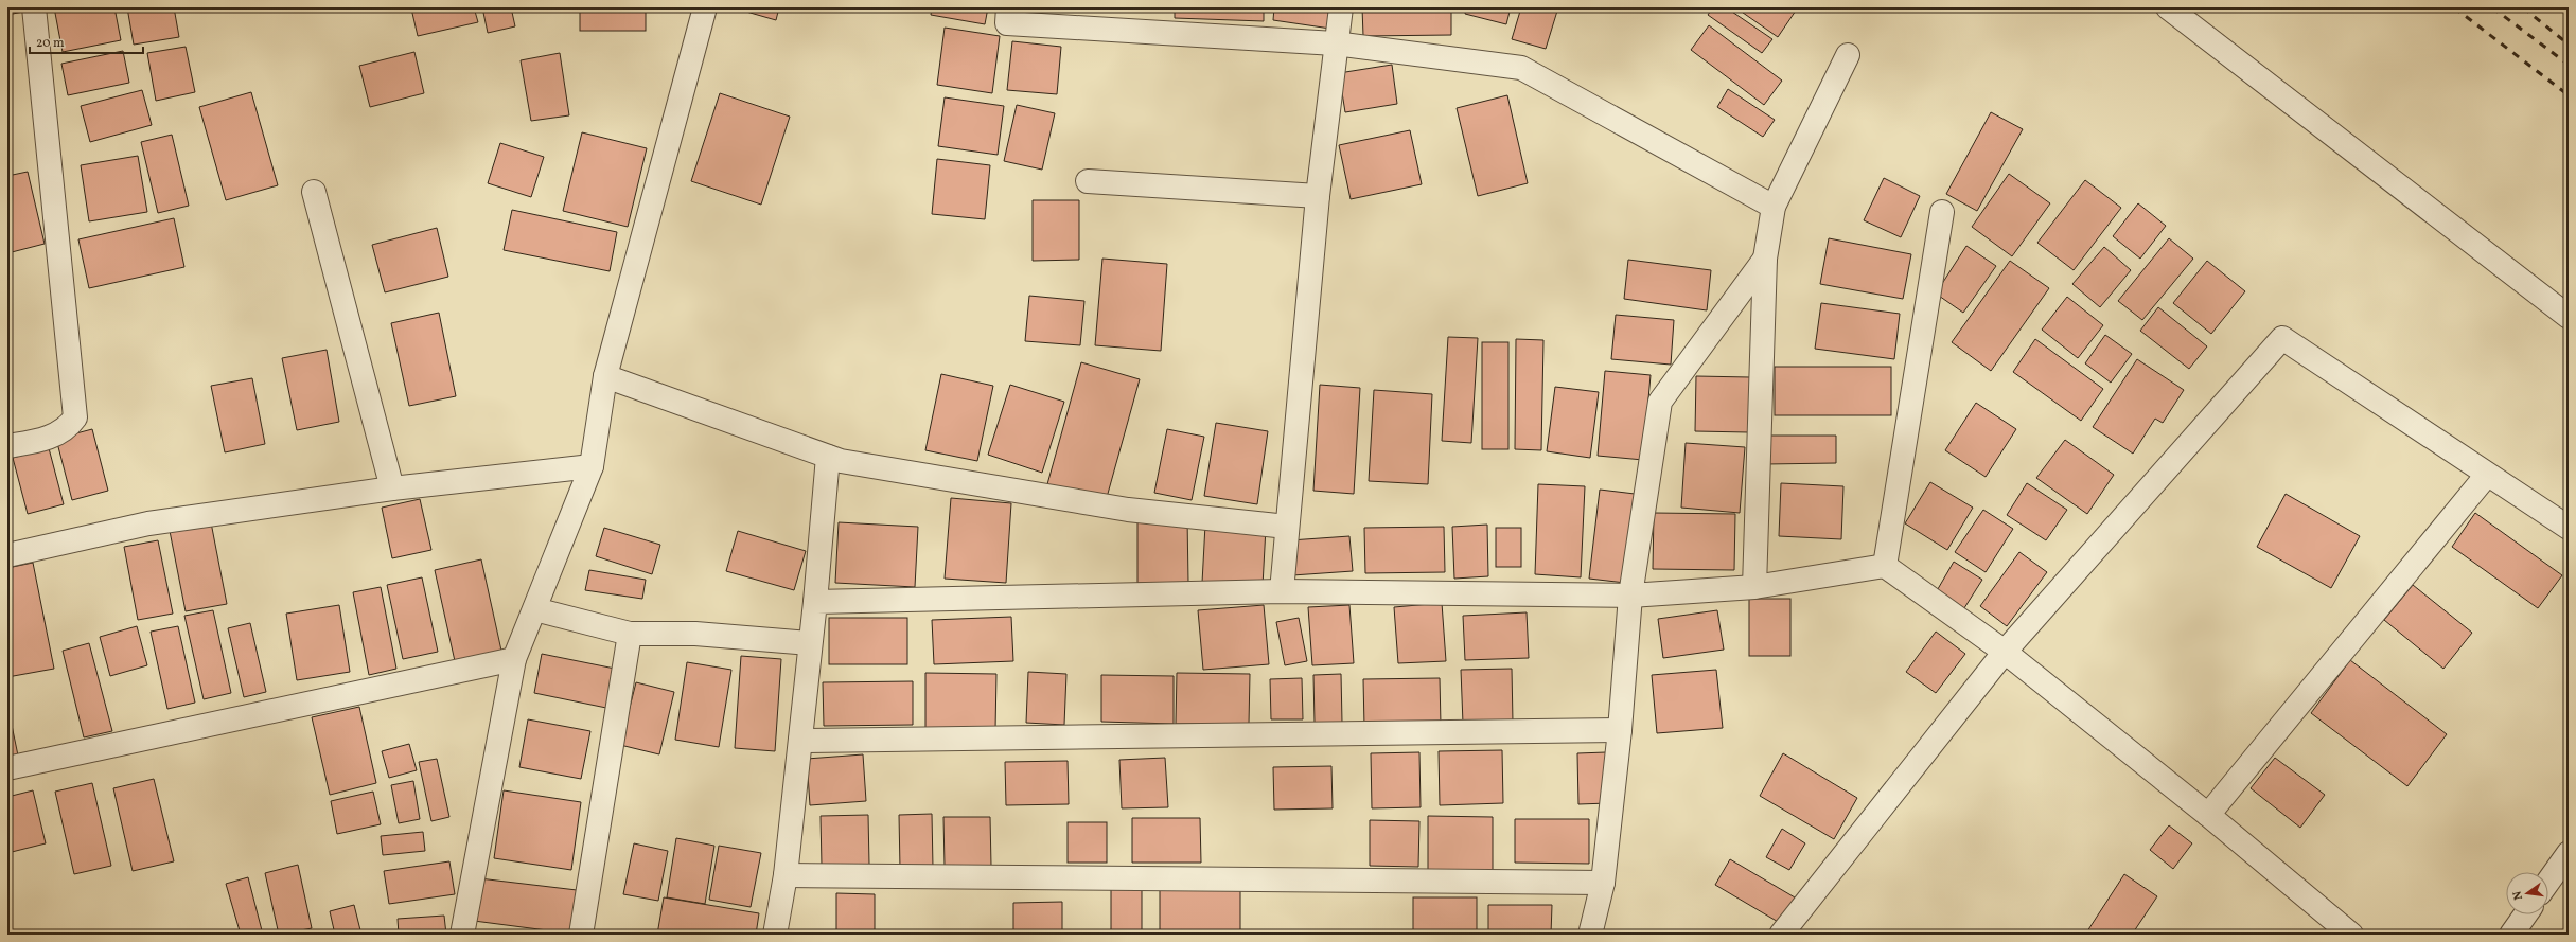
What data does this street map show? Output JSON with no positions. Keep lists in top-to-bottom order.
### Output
{
  "scale_bar": "20 m",
  "north": "left"
}
